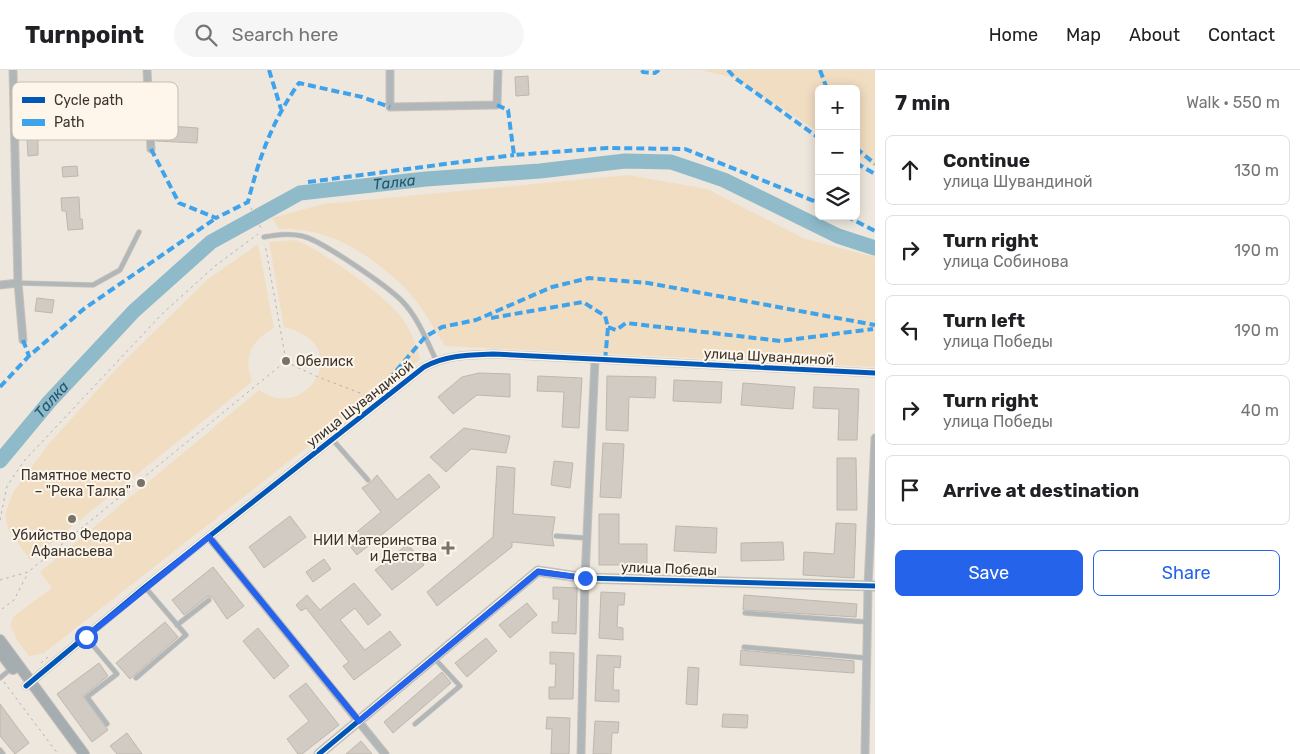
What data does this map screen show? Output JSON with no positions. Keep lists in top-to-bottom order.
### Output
{
  "streets": {
    "street": ["улица Шувандиной", "улица Победы"]
  },
  "water": ["Талка"],
  "places": {
    "other": ["Обелиск", "Памятное место – \"Река Талка\"", "Убийство Федора Афанасьева"],
    "health": ["НИИ Материнства и Детства"]
  },
  "legend": ["Cycle path", "Path"],
  "page": {
    "header": "Turnpoint",
    "search": "Search here",
    "nav": [
      "Home",
      "Map",
      "About",
      "Contact"
    ],
    "heading": ["7 min", "Walk · 550 m"],
    "map_buttons": ["+", "−"],
    "list": [
      ["Continue", "улица Шувандиной", "130 m"],
      ["Turn right", "улица Собинова", "190 m"],
      ["Turn left", "улица Победы", "190 m"],
      ["Turn right", "улица Победы", "40 m"],
      "Arrive at destination"
    ],
    "buttons": ["Save", "Share"]
  }
}
